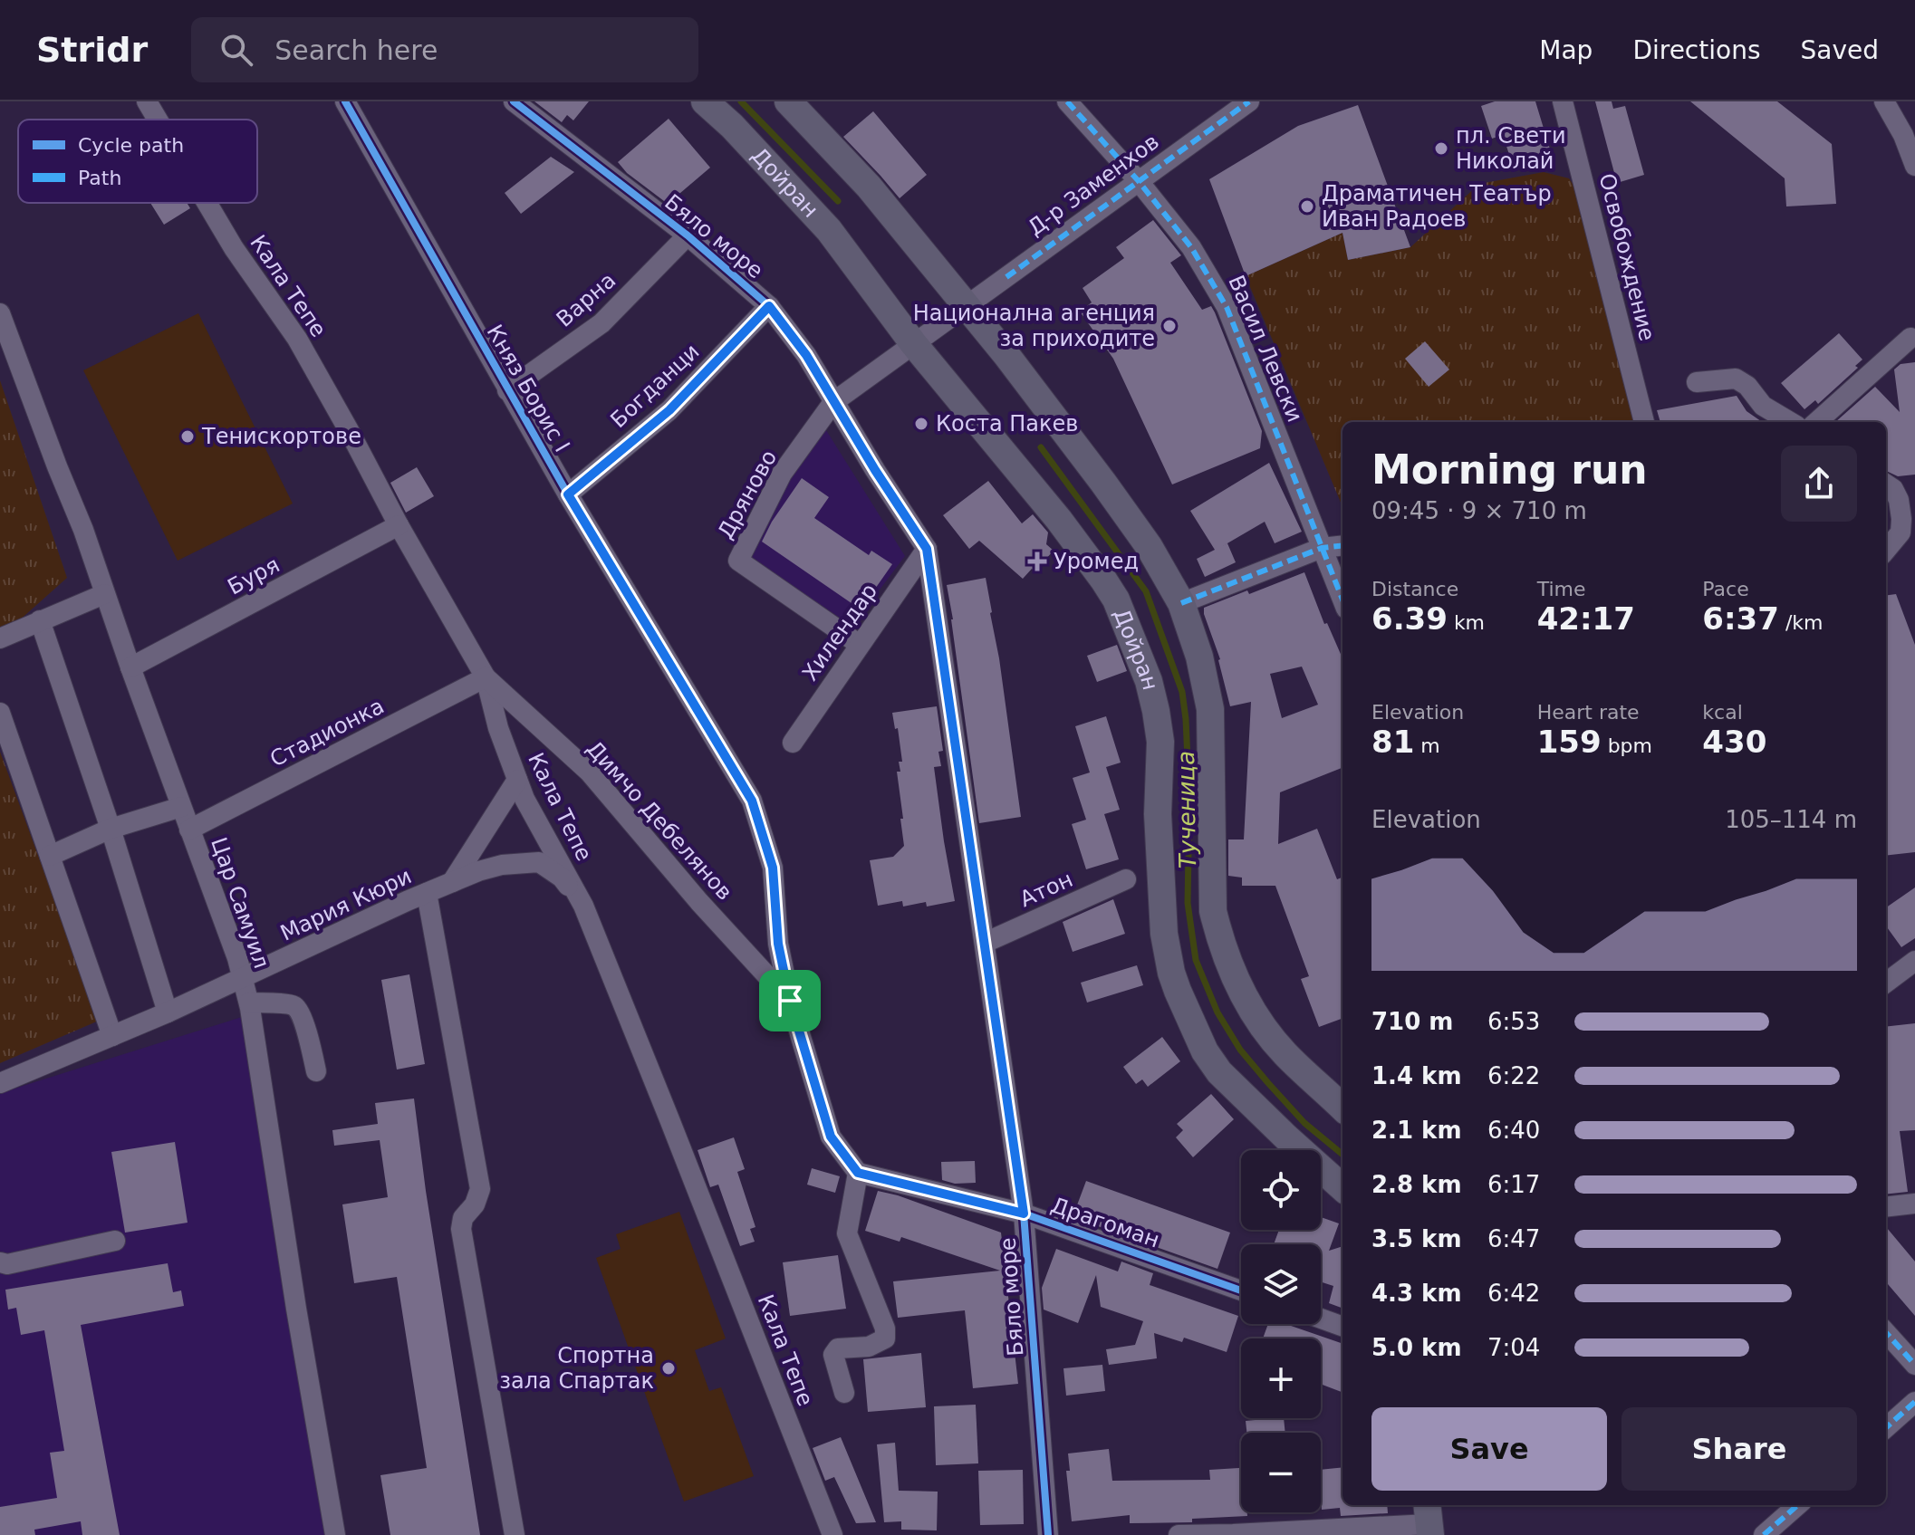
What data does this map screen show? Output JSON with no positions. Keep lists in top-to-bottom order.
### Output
{
  "streets": {
    "main road": ["Дойран"],
    "street": [
      "Д-р Заменхов",
      "Бяло море",
      "Освобождение",
      "Кала Тепе",
      "Варна",
      "Васил Левски",
      "Богданци",
      "Княз Борис I",
      "Дряново",
      "Буря",
      "Хилендар",
      "Стадионка",
      "Димчо Дебелянов",
      "Атон",
      "Цар Самуил",
      "Мария Кюри",
      "Драгоман"
    ]
  },
  "crossings": [
    ["Дойран", "Д-р Заменхов"],
    ["Д-р Заменхов", "Бяло море"],
    ["Д-р Заменхов", "Васил Левски"],
    ["Д-р Заменхов", "Дряново"],
    ["Бяло море", "Варна"],
    ["Бяло море", "Богданци"],
    ["Бяло море", "Дряново"],
    ["Бяло море", "Хилендар"],
    ["Бяло море", "Атон"],
    ["Бяло море", "Драгоман"],
    ["Кала Тепе", "Буря"],
    ["Кала Тепе", "Стадионка"],
    ["Кала Тепе", "Димчо Дебелянов"],
    ["Кала Тепе", "Мария Кюри"],
    ["Варна", "Княз Борис I"],
    ["Богданци", "Княз Борис I"],
    ["Княз Борис I", "Димчо Дебелянов"],
    ["Княз Борис I", "Драгоман"],
    ["Дряново", "Хилендар"],
    ["Буря", "Цар Самуил"],
    ["Стадионка", "Димчо Дебелянов"],
    ["Стадионка", "Цар Самуил"],
    ["Цар Самуил", "Мария Кюри"]
  ],
  "water": ["Тученица"],
  "places": {
    "other": [
      "пл. Свети Николай",
      "Драматичен Театър Иван Радоев",
      "Национална агенция за приходите",
      "Коста Пакев",
      "Тенискортове",
      "Спортна зала Спартак"
    ],
    "health": ["Уромед"]
  },
  "legend": ["Cycle path", "Path"],
  "page": {
    "header": "Stridr",
    "search": "Search here",
    "nav": ["Map", "Directions", "Saved"],
    "heading": ["Morning run", "09:45 · 9 × 710 m"],
    "stats": [
      ["Distance", "6.39 km"],
      ["Time", "42:17"],
      ["Pace", "6:37 /km"],
      ["Elevation", "81 m"],
      ["Heart rate", "159 bpm"],
      ["kcal", "430"]
    ],
    "chart": ["Elevation", "105–114 m"],
    "list": [
      {
        "name": "710 m",
        "note": "6:53"
      },
      {
        "name": "1.4 km",
        "note": "6:22"
      },
      {
        "name": "2.1 km",
        "note": "6:40"
      },
      {
        "name": "2.8 km",
        "note": "6:17"
      },
      {
        "name": "3.5 km",
        "note": "6:47"
      },
      {
        "name": "4.3 km",
        "note": "6:42"
      },
      {
        "name": "5.0 km",
        "note": "7:04"
      }
    ],
    "map_buttons": ["+", "−"],
    "buttons": ["Save", "Share"]
  }
}
